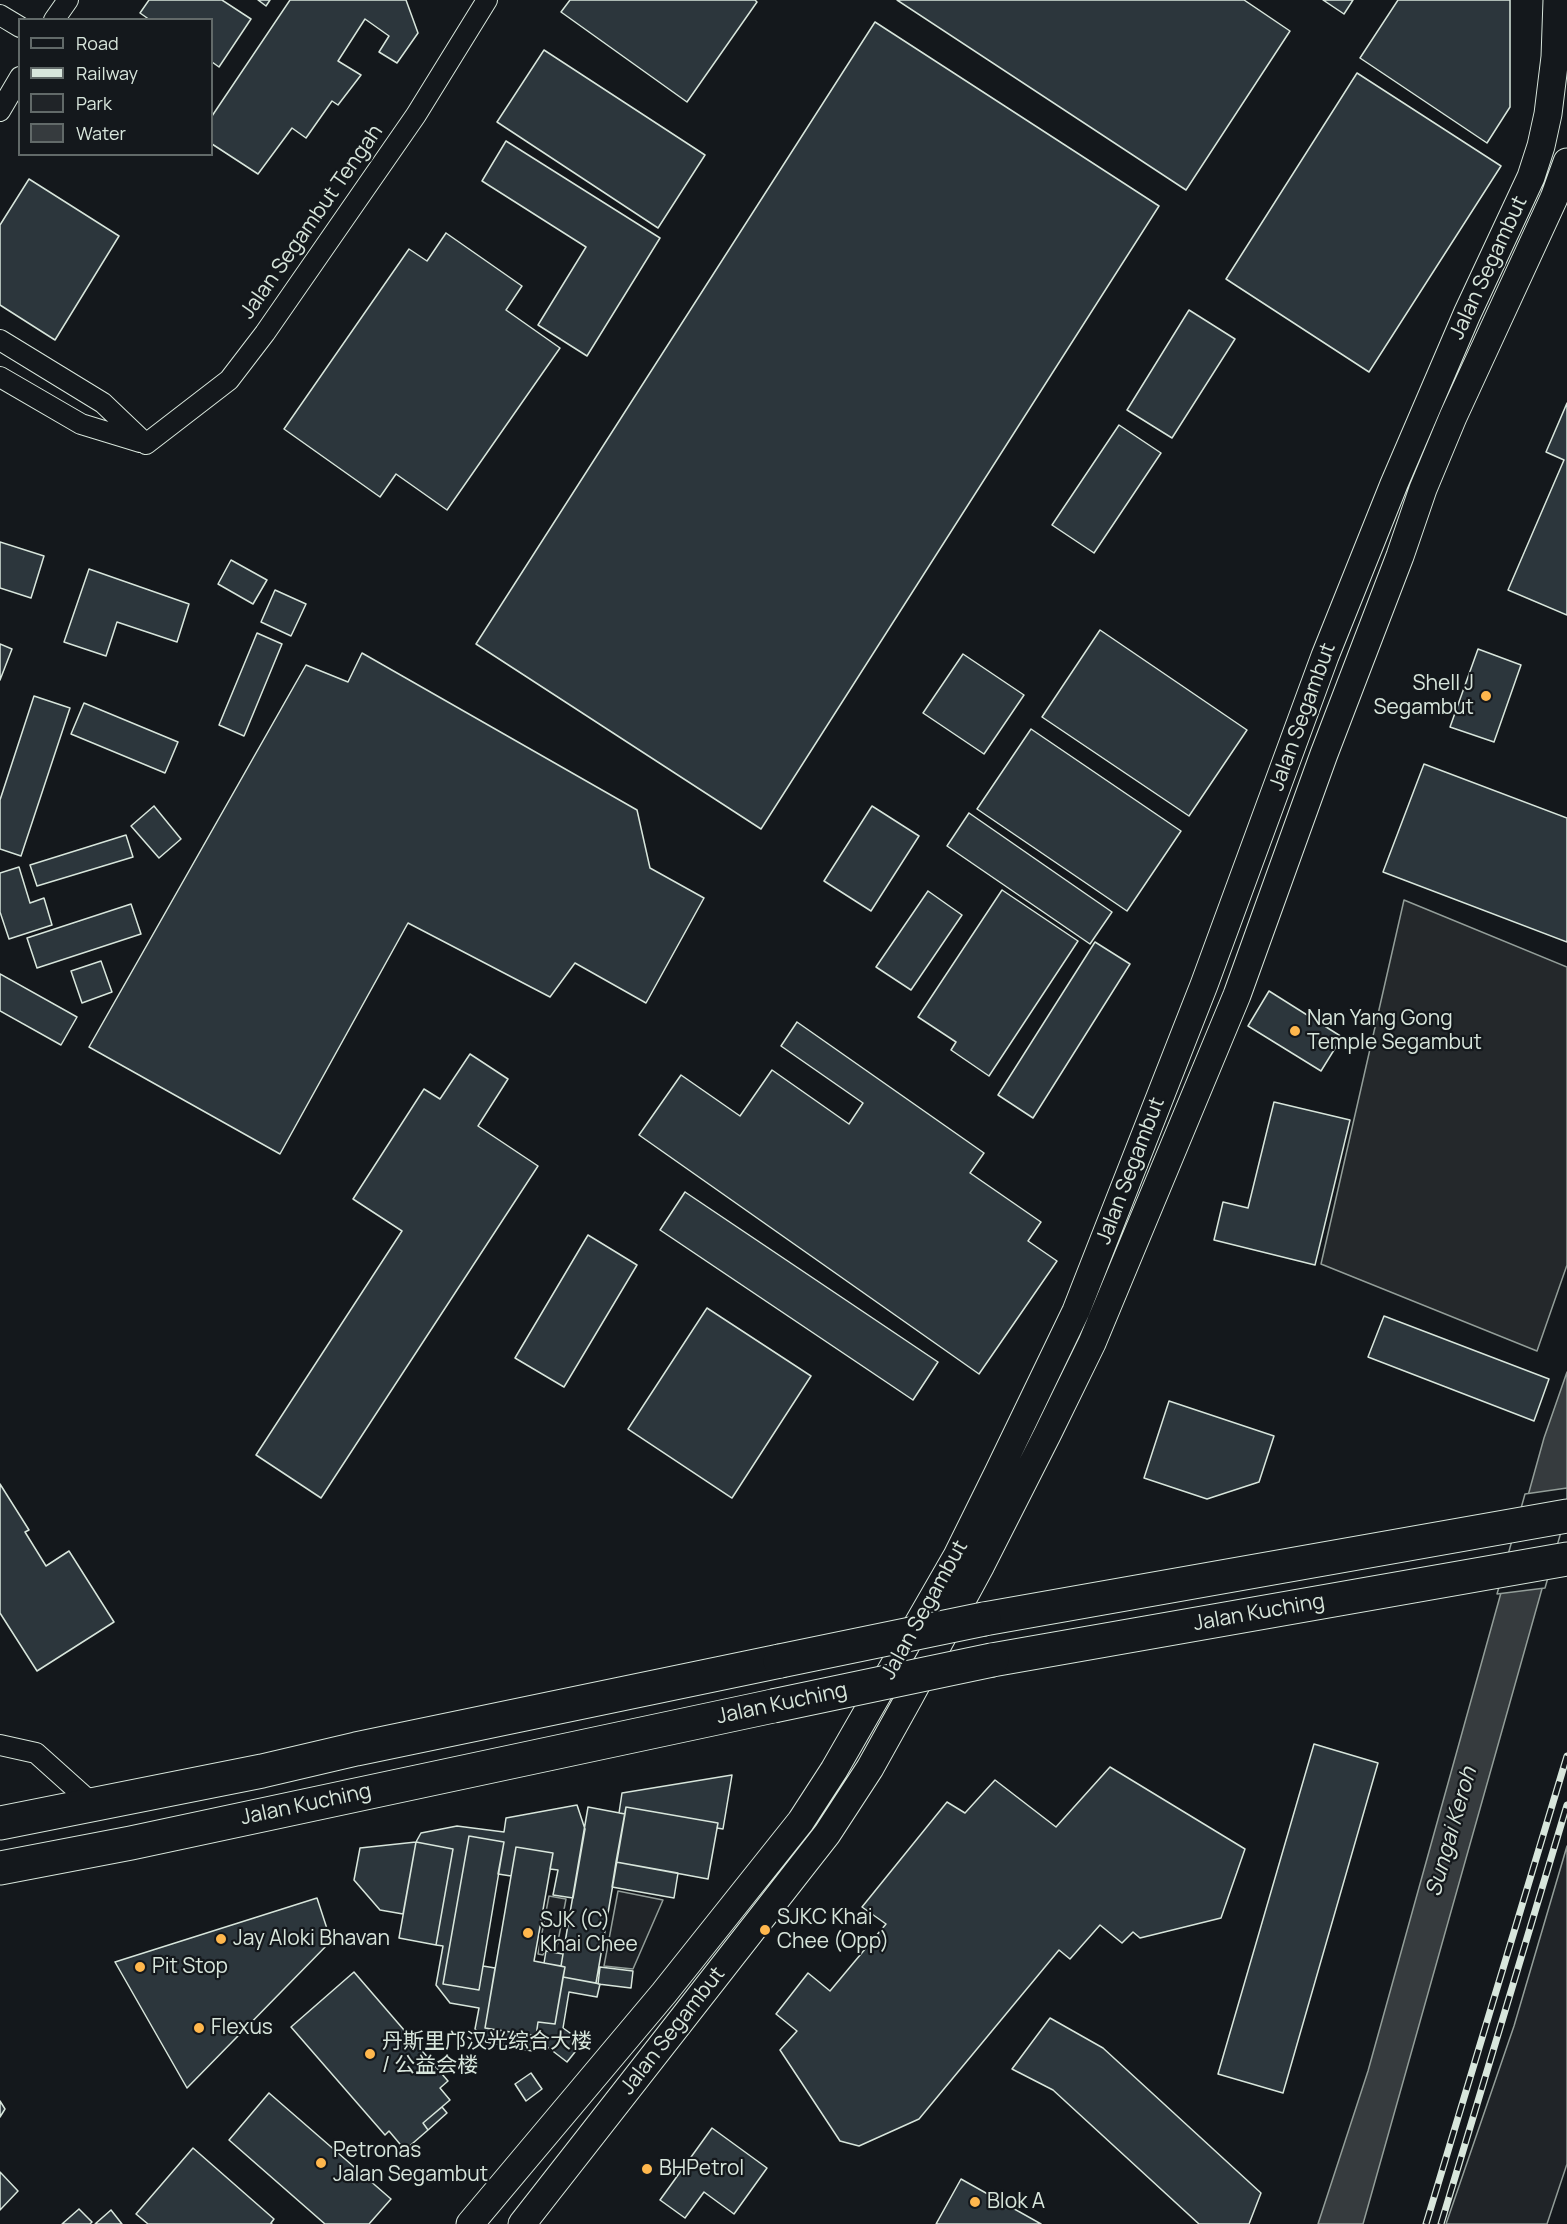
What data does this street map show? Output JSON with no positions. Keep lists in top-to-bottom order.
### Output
{
  "streets": {
    "highway": ["Jalan Kuching"],
    "main road": ["Jalan Segambut"],
    "street": ["Jalan Segambut Tengah"]
  },
  "water": ["Sungai Keroh"],
  "places": [
    "Shell J Segambut",
    "Nan Yang Gong Temple Segambut",
    "SJKC Khai Chee (Opp)",
    "SJK (C) Khai Chee",
    "Jay Aloki Bhavan",
    "Pit Stop",
    "Flexus",
    "丹斯里邝汉光综合大楼 / 公益会楼",
    "Petronas Jalan Segambut",
    "BHPetrol",
    "Blok A"
  ],
  "legend": [
    "Road",
    "Railway",
    "Park",
    "Water"
  ]
}
